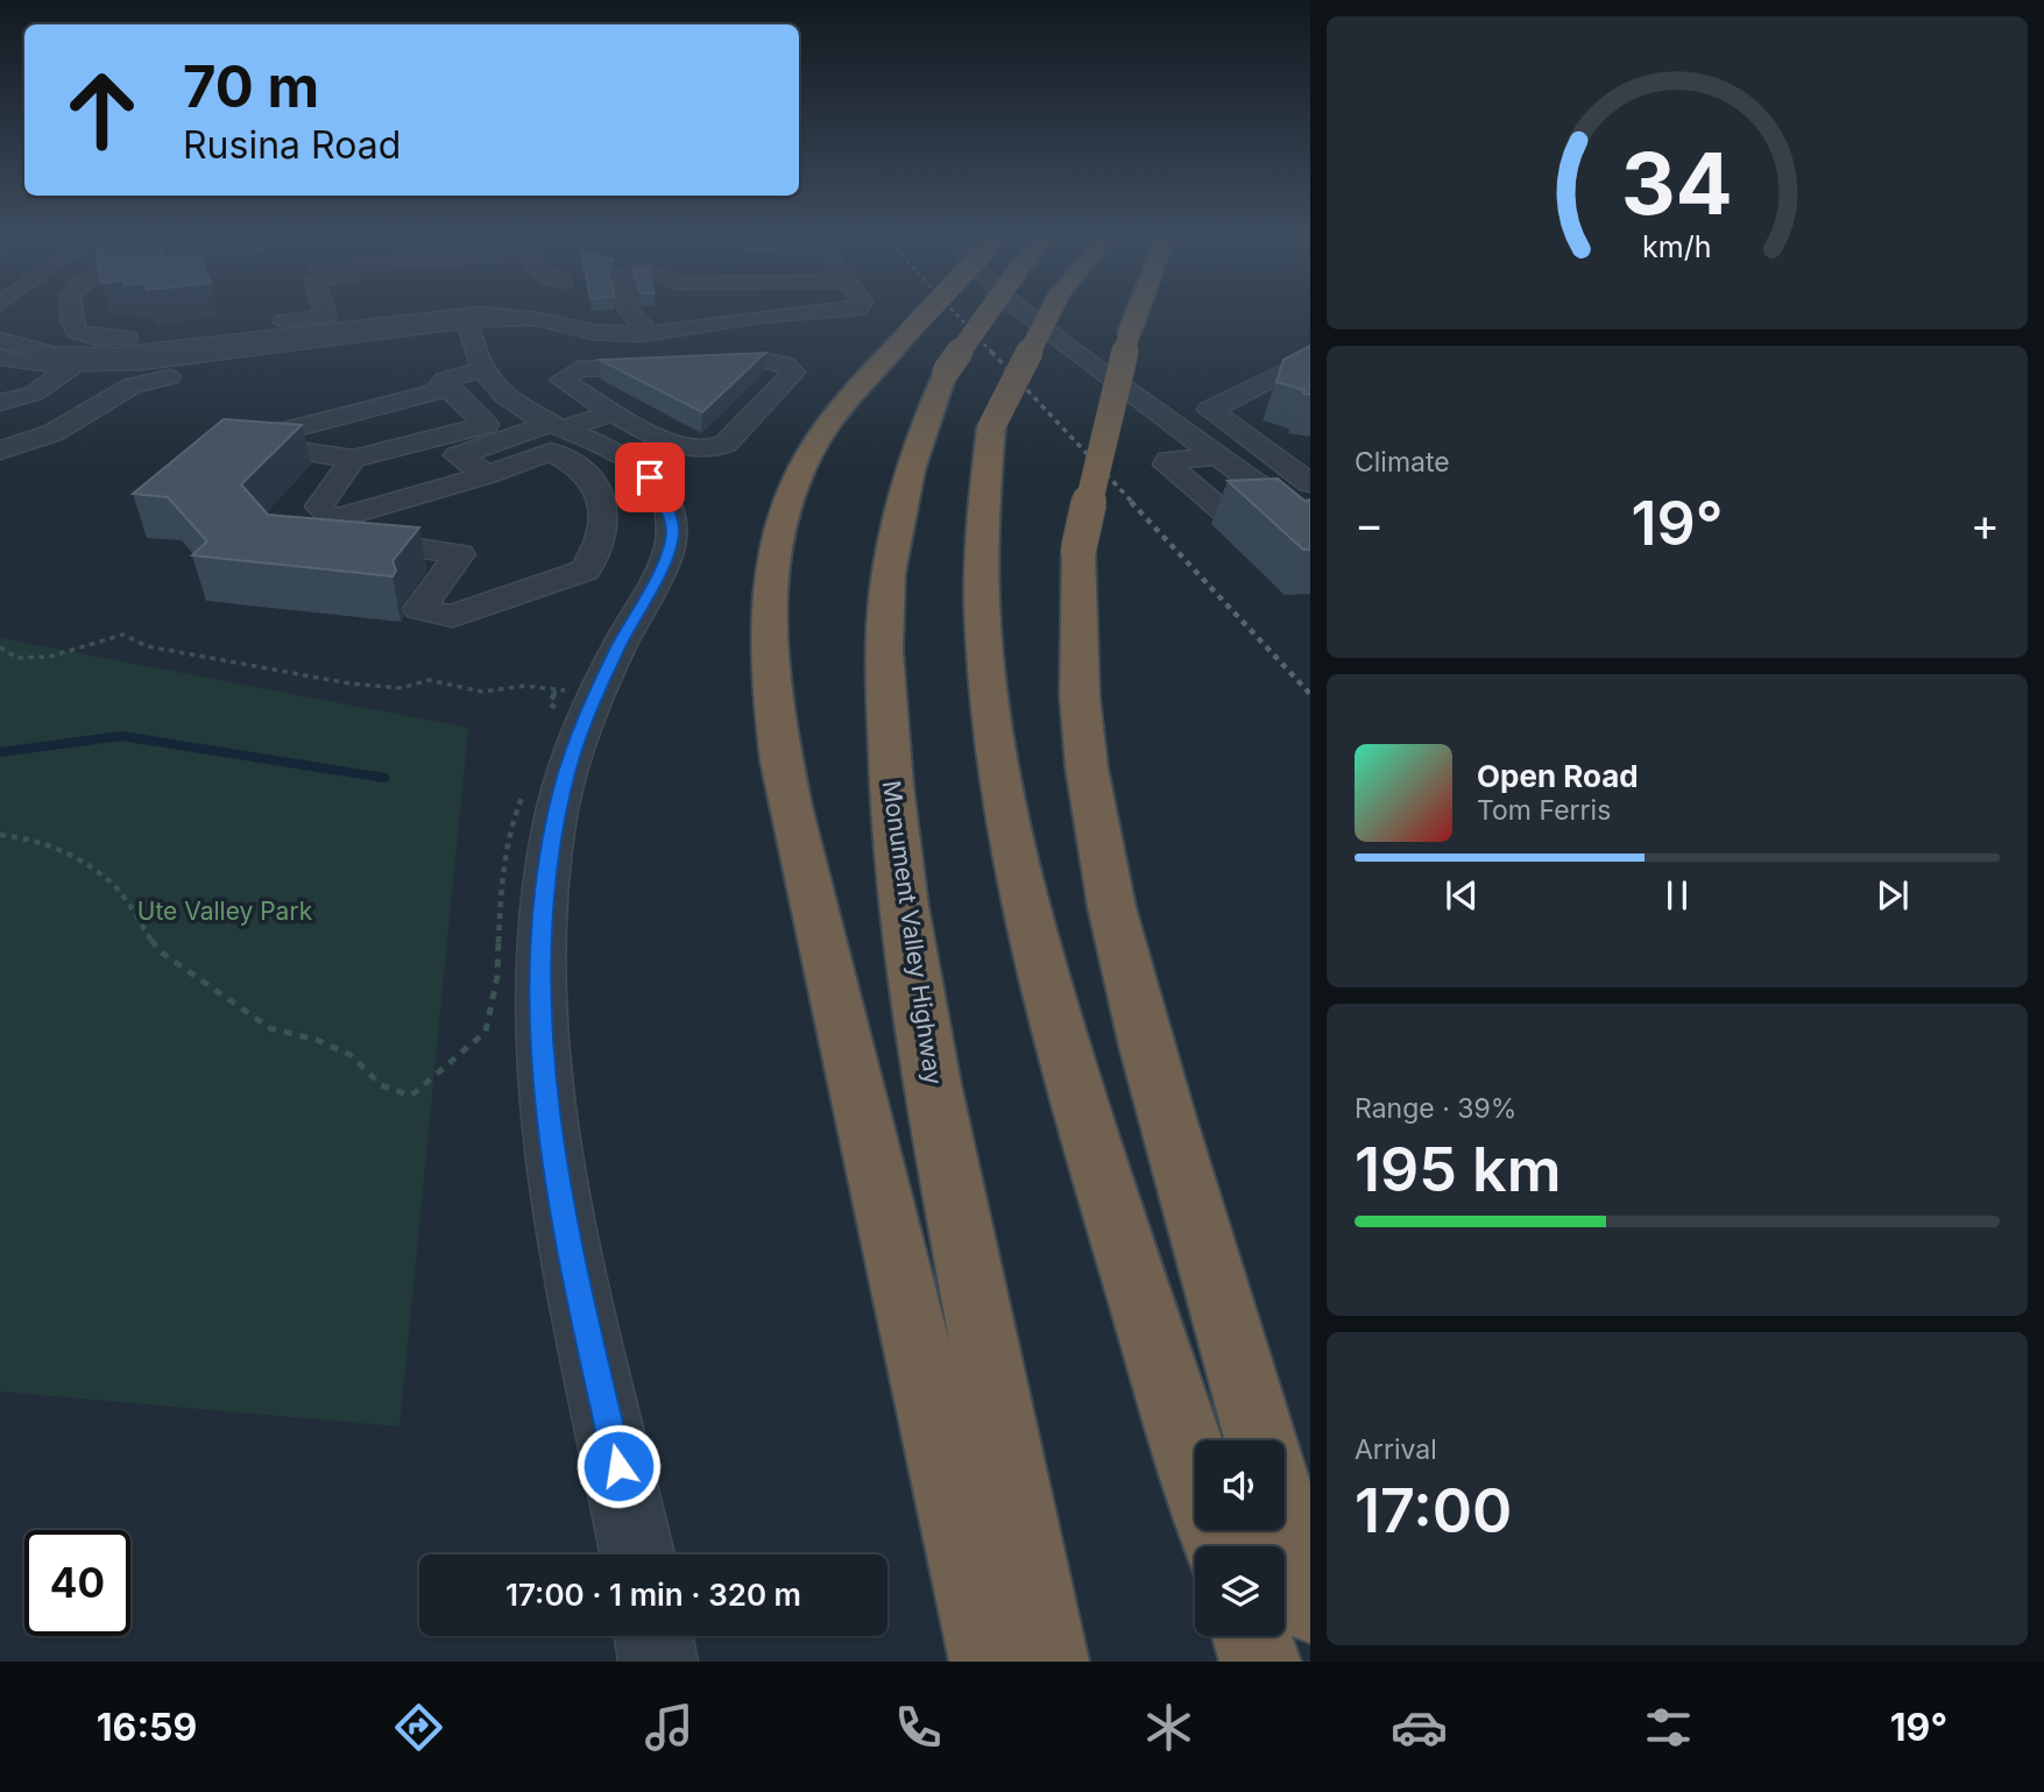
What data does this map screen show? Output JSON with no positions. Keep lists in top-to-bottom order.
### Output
{
  "streets": {
    "highway": ["Monument Valley Highway"]
  },
  "parks": ["Ute Valley Park"],
  "page": {
    "turn": ["70 m", "Rusina Road"],
    "tile": [
      "Climate",
      ["Range · 39%", "195 km"],
      ["Arrival", "17:00"]
    ],
    "heat": ["−", "19°", "+"],
    "song": ["Open Road", "Tom Ferris"],
    "limit": "40",
    "trip": "17:00 · 1 min · 320 m",
    "tabs": ["16:59", "19°"],
    "gauge": ["34", "km/h"]
  }
}
